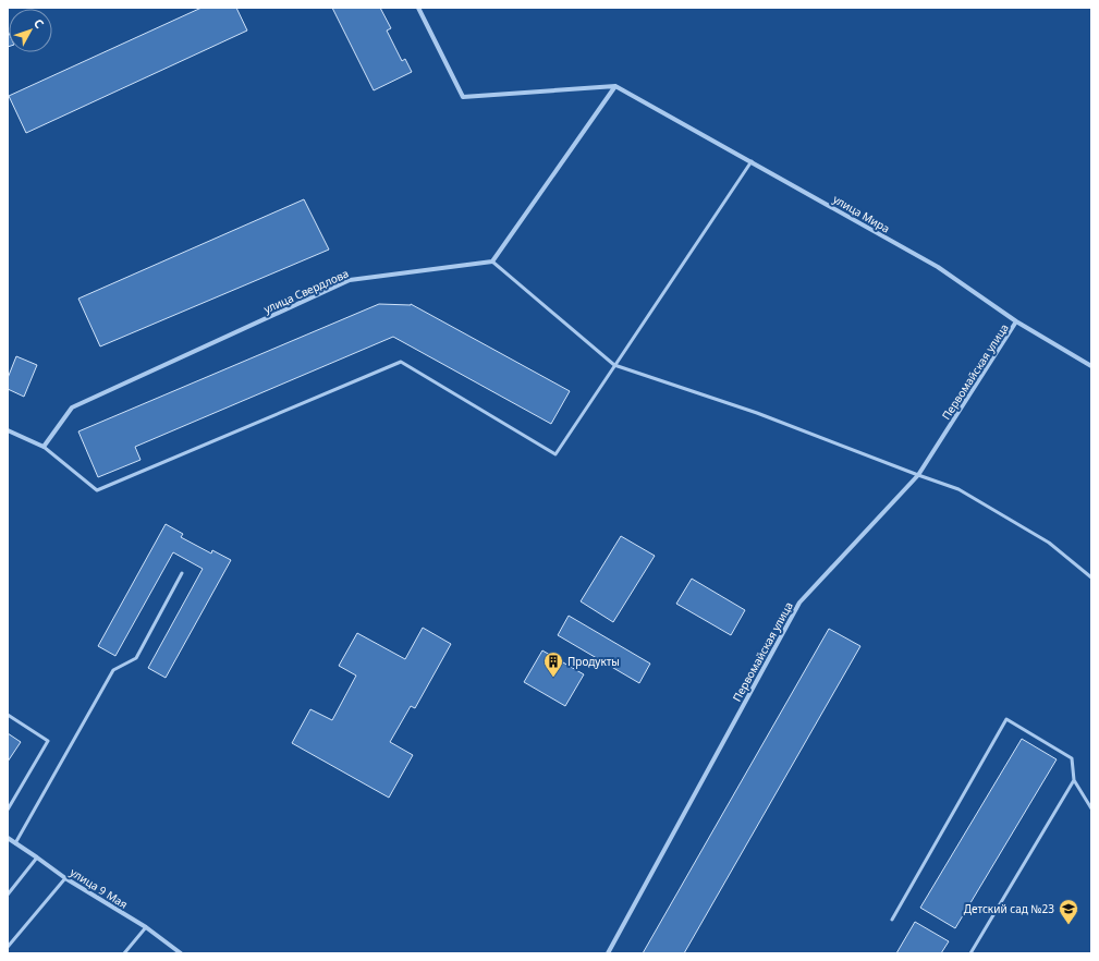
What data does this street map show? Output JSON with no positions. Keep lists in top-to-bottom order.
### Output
{
  "streets": {
    "street": [
      "улица Мира",
      "улица Свердлова",
      "Первомайская улица",
      "улица 9 Мая"
    ]
  },
  "crossings": [
    ["улица Мира", "Первомайская улица"]
  ],
  "places": {
    "building": ["Продукты"],
    "school or university": ["Детский сад №23"]
  },
  "north": "top right"
}
